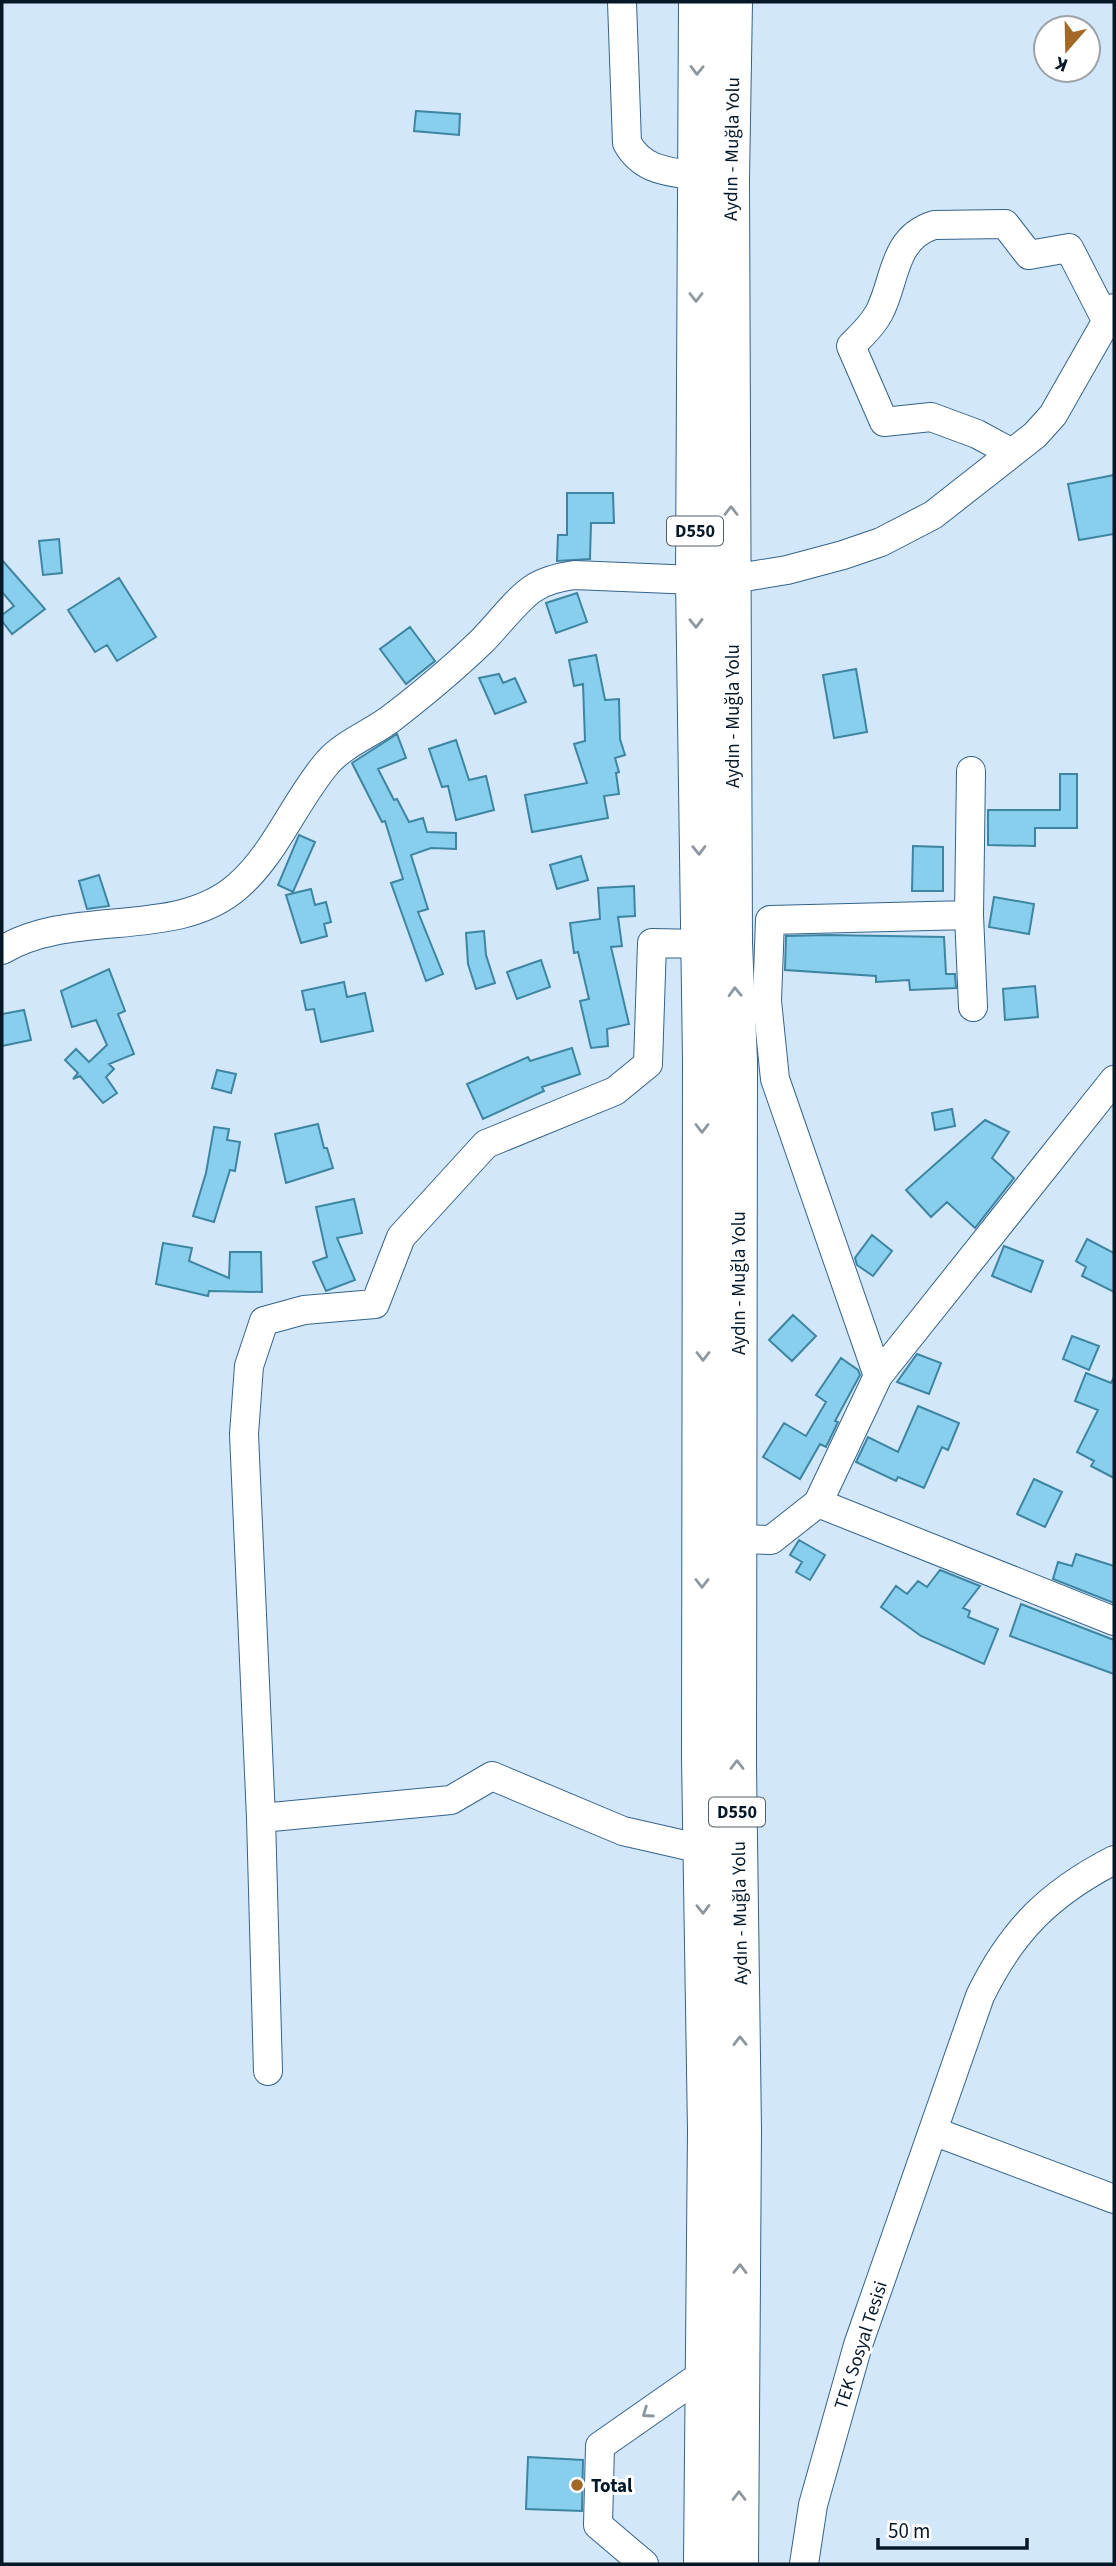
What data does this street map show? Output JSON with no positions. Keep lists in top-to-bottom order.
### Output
{
  "streets": {
    "highway": ["Aydın - Muğla Yolu", "D550"],
    "street": ["TEK Sosyal Tesisi"]
  },
  "places": ["Total"],
  "scale_bar": "50 m",
  "north": "bottom"
}
